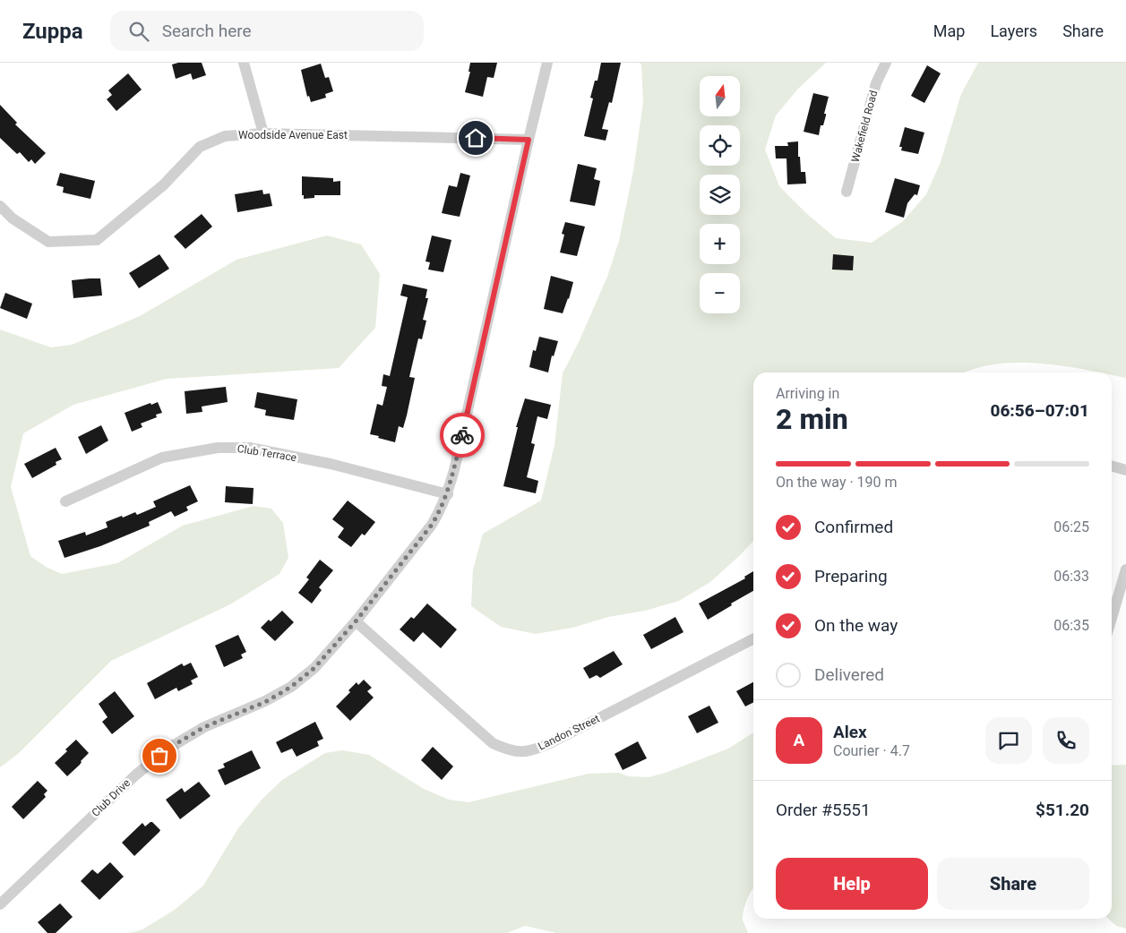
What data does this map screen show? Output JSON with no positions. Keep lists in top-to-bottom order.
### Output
{
  "streets": {
    "street": [
      "Wakefield Road",
      "Woodside Avenue East",
      "Club Terrace",
      "Landon Street",
      "Club Drive"
    ]
  },
  "crossings": [
    ["Woodside Avenue East", "Club Drive"],
    ["Club Terrace", "Club Drive"],
    ["Landon Street", "Club Drive"]
  ],
  "north": "top",
  "page": {
    "header": "Zuppa",
    "search": "Search here",
    "nav": ["Map", "Layers", "Share"],
    "map_buttons": ["+", "−"],
    "heading": ["2 min", "Arriving in", "06:56–07:01"],
    "panel": [
      "Alex",
      "Courier · 4.7",
      "Order #5551",
      "$51.20"
    ],
    "bar": "On the way · 190 m",
    "list": [
      ["Confirmed", "06:25"],
      ["Preparing", "06:33"],
      ["On the way", "06:35"],
      "Delivered"
    ],
    "round": "A",
    "buttons": ["Help", "Share"]
  }
}
